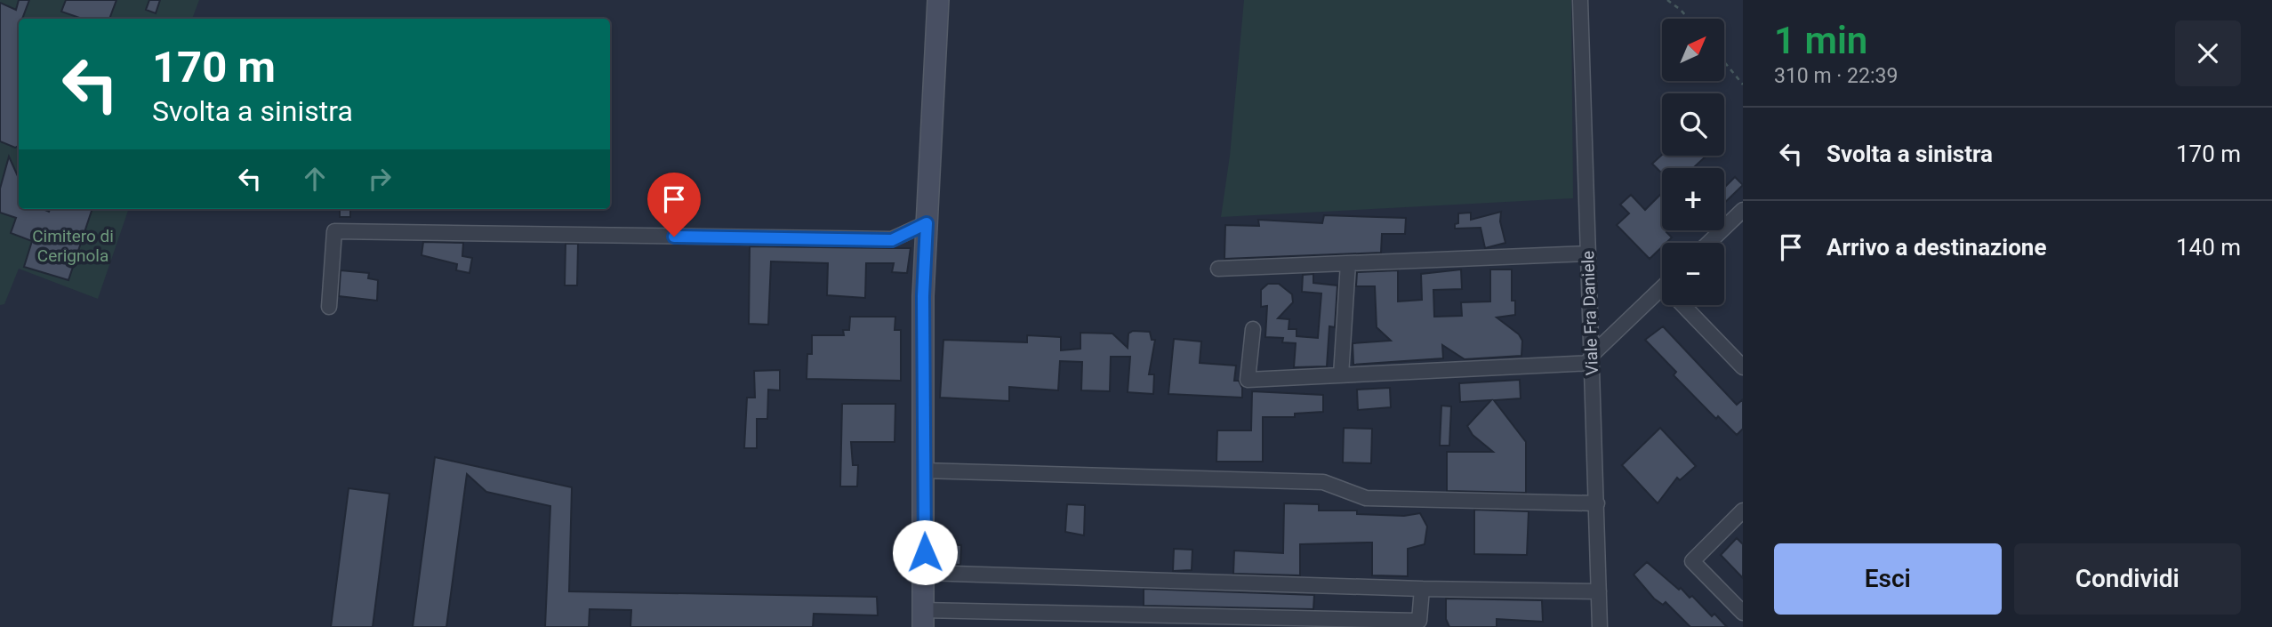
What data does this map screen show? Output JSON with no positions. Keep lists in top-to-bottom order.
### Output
{
  "streets": {
    "street": ["Viale Fra Daniele"]
  },
  "parks": ["Cimitero di Cerignola"],
  "north": "top right",
  "page": {
    "heading": ["1 min", "310 m · 22:39"],
    "map_buttons": ["+", "−"],
    "turn": ["170 m", "Svolta a sinistra"],
    "list": [
      {
        "name": "Svolta a sinistra",
        "value": "170 m"
      },
      {
        "name": "Arrivo a destinazione",
        "value": "140 m"
      }
    ],
    "buttons": ["Esci", "Condividi"]
  }
}
